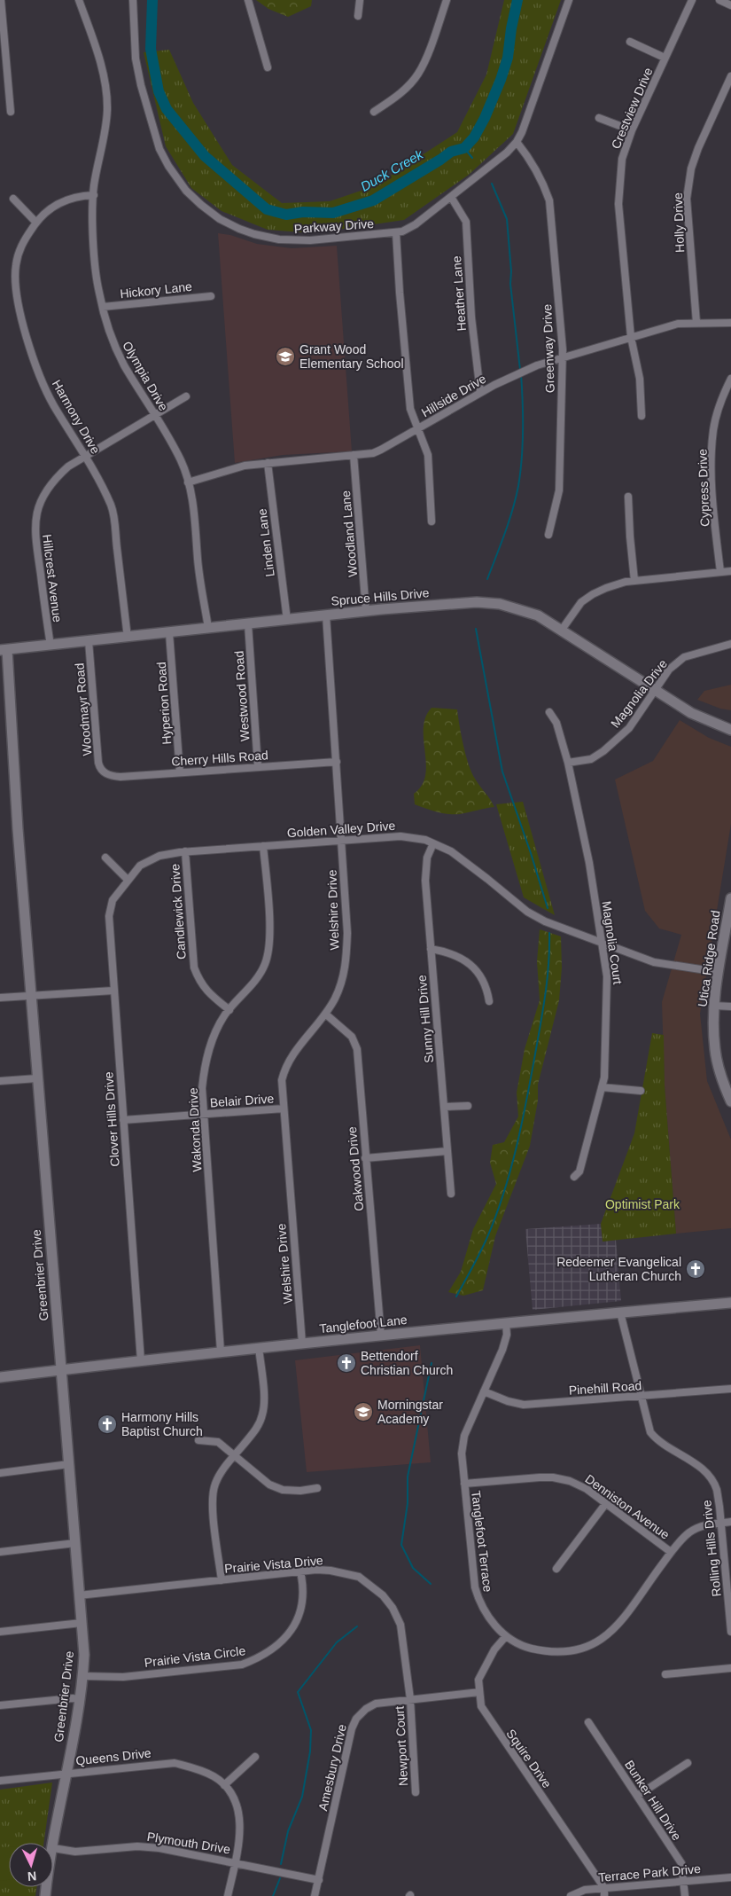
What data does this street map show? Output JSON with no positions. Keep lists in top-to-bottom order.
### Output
{
  "streets": {
    "main road": [
      "Spruce Hills Drive",
      "Utica Ridge Road",
      "Greenbrier Drive",
      "Tanglefoot Lane"
    ],
    "street": [
      "Crestview Drive",
      "Holly Drive",
      "Parkway Drive",
      "Hickory Lane",
      "Heather Lane",
      "Greenway Drive",
      "Olympia Drive",
      "Hillside Drive",
      "Harmony Drive",
      "Cypress Drive",
      "Woodland Lane",
      "Linden Lane",
      "Hillcrest Avenue",
      "Magnolia Drive",
      "Westwood Road",
      "Hyperion Road",
      "Woodmayr Road",
      "Cherry Hills Road",
      "Golden Valley Drive",
      "Welshire Drive",
      "Candlewick Drive",
      "Magnolia Court",
      "Sunny Hill Drive",
      "Belair Drive",
      "Clover Hills Drive",
      "Wakonda Drive",
      "Oakwood Drive",
      "Pinehill Road",
      "Denniston Avenue",
      "Tanglefoot Terrace",
      "Rolling Hills Drive",
      "Prairie Vista Drive",
      "Prairie Vista Circle",
      "Newport Court",
      "Queens Drive",
      "Squire Drive",
      "Amesbury Drive",
      "Bunker Hill Drive",
      "Plymouth Drive",
      "Terrace Park Drive"
    ]
  },
  "crossings": [
    ["Crestview Drive", "Hillside Drive"],
    ["Holly Drive", "Hillside Drive"],
    ["Parkway Drive", "Heather Lane"],
    ["Parkway Drive", "Greenway Drive"],
    ["Hickory Lane", "Olympia Drive"],
    ["Heather Lane", "Hillside Drive"],
    ["Greenway Drive", "Hillside Drive"],
    ["Olympia Drive", "Hillside Drive"],
    ["Olympia Drive", "Harmony Drive"],
    ["Olympia Drive", "Hillcrest Avenue"],
    ["Olympia Drive", "Spruce Hills Drive"],
    ["Hillside Drive", "Woodland Lane"],
    ["Hillside Drive", "Linden Lane"],
    ["Harmony Drive", "Hillcrest Avenue"],
    ["Harmony Drive", "Spruce Hills Drive"],
    ["Woodland Lane", "Spruce Hills Drive"],
    ["Linden Lane", "Spruce Hills Drive"],
    ["Hillcrest Avenue", "Spruce Hills Drive"],
    ["Spruce Hills Drive", "Magnolia Drive"],
    ["Spruce Hills Drive", "Westwood Road"],
    ["Spruce Hills Drive", "Hyperion Road"],
    ["Spruce Hills Drive", "Woodmayr Road"],
    ["Spruce Hills Drive", "Welshire Drive"],
    ["Spruce Hills Drive", "Greenbrier Drive"],
    ["Magnolia Drive", "Magnolia Court"],
    ["Westwood Road", "Cherry Hills Road"],
    ["Hyperion Road", "Cherry Hills Road"],
    ["Woodmayr Road", "Cherry Hills Road"],
    ["Cherry Hills Road", "Welshire Drive"],
    ["Golden Valley Drive", "Welshire Drive"],
    ["Golden Valley Drive", "Candlewick Drive"],
    ["Golden Valley Drive", "Magnolia Court"],
    ["Golden Valley Drive", "Utica Ridge Road"],
    ["Golden Valley Drive", "Sunny Hill Drive"],
    ["Golden Valley Drive", "Clover Hills Drive"],
    ["Golden Valley Drive", "Wakonda Drive"],
    ["Welshire Drive", "Belair Drive"],
    ["Welshire Drive", "Oakwood Drive"],
    ["Welshire Drive", "Tanglefoot Lane"],
    ["Candlewick Drive", "Wakonda Drive"],
    ["Belair Drive", "Clover Hills Drive"],
    ["Belair Drive", "Wakonda Drive"],
    ["Clover Hills Drive", "Tanglefoot Lane"],
    ["Wakonda Drive", "Tanglefoot Lane"],
    ["Oakwood Drive", "Tanglefoot Lane"],
    ["Greenbrier Drive", "Tanglefoot Lane"],
    ["Greenbrier Drive", "Prairie Vista Drive"],
    ["Greenbrier Drive", "Prairie Vista Circle"],
    ["Greenbrier Drive", "Queens Drive"],
    ["Greenbrier Drive", "Plymouth Drive"],
    ["Tanglefoot Lane", "Tanglefoot Terrace"],
    ["Tanglefoot Lane", "Rolling Hills Drive"],
    ["Pinehill Road", "Tanglefoot Terrace"],
    ["Pinehill Road", "Rolling Hills Drive"],
    ["Denniston Avenue", "Tanglefoot Terrace"],
    ["Tanglefoot Terrace", "Rolling Hills Drive"],
    ["Tanglefoot Terrace", "Squire Drive"],
    ["Prairie Vista Drive", "Prairie Vista Circle"],
    ["Prairie Vista Drive", "Newport Court"],
    ["Prairie Vista Drive", "Amesbury Drive"],
    ["Newport Court", "Amesbury Drive"],
    ["Squire Drive", "Amesbury Drive"],
    ["Squire Drive", "Terrace Park Drive"],
    ["Amesbury Drive", "Plymouth Drive"],
    ["Bunker Hill Drive", "Terrace Park Drive"]
  ],
  "water": ["Duck Creek"],
  "parks": ["Optimist Park"],
  "places": {
    "school or university": ["Grant Wood Elementary School", "Morningstar Academy"],
    "church": ["Redeemer Evangelical Lutheran Church", "Bettendorf Christian Church", "Harmony Hills Baptist Church"]
  },
  "north": "bottom"
}
